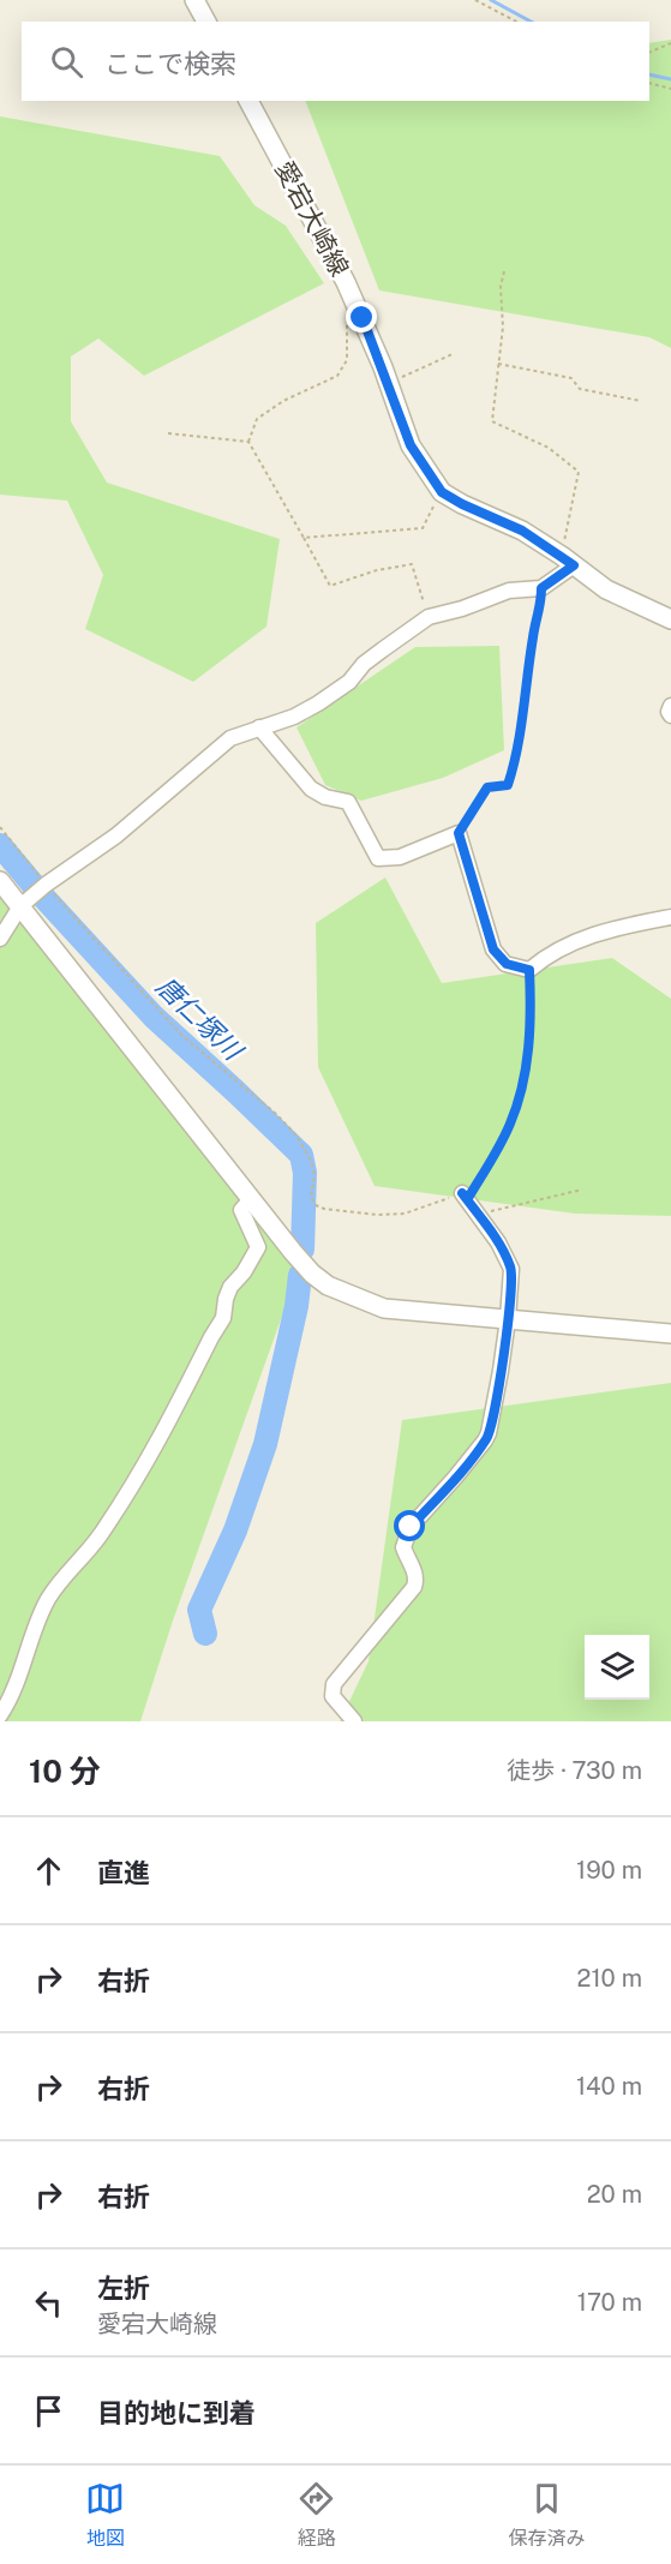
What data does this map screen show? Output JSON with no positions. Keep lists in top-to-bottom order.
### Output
{
  "streets": {
    "street": ["愛宕大崎線"]
  },
  "water": ["唐仁塚川"],
  "page": {
    "search": "ここで検索",
    "heading": ["10 分", "徒歩 · 730 m"],
    "list": [
      ["直進", "190 m"],
      ["右折", "210 m"],
      ["右折", "140 m"],
      ["右折", "20 m"],
      ["左折", "愛宕大崎線", "170 m"],
      "目的地に到着"
    ],
    "nav": ["地図", "経路", "保存済み"]
  }
}
